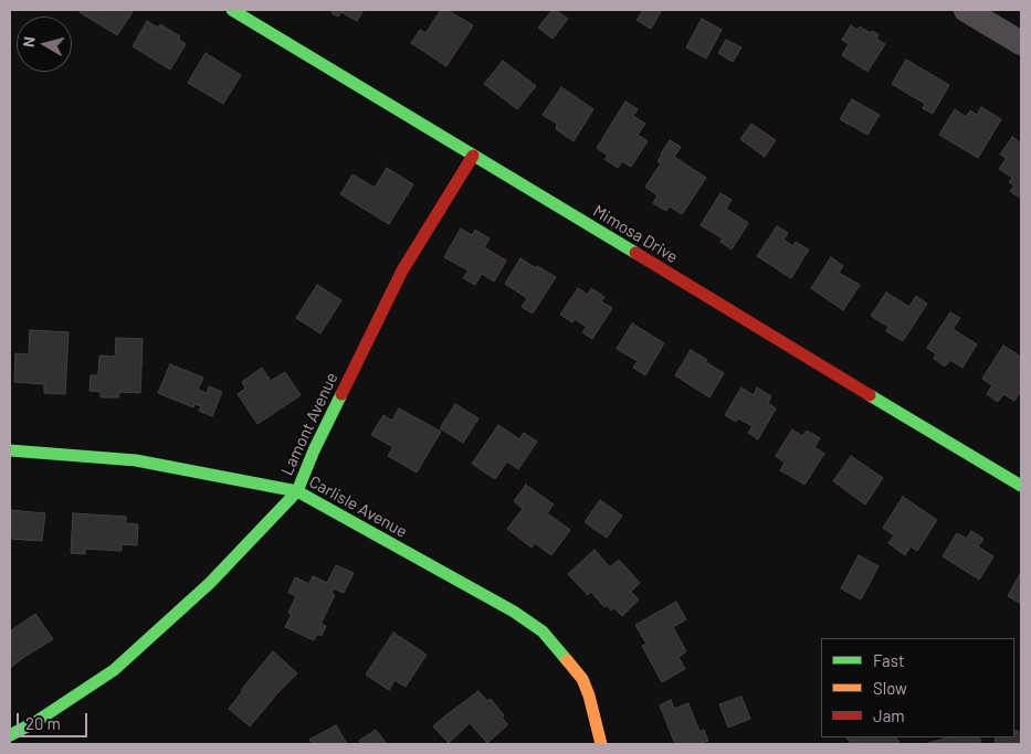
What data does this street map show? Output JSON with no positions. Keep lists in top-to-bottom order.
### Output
{
  "streets": {
    "street": ["Mimosa Drive", "Lamont Avenue", "Carlisle Avenue"]
  },
  "crossings": [
    ["Mimosa Drive", "Lamont Avenue"],
    ["Lamont Avenue", "Carlisle Avenue"]
  ],
  "legend": ["Fast", "Slow", "Jam"],
  "scale_bar": "20 m",
  "north": "left"
}
